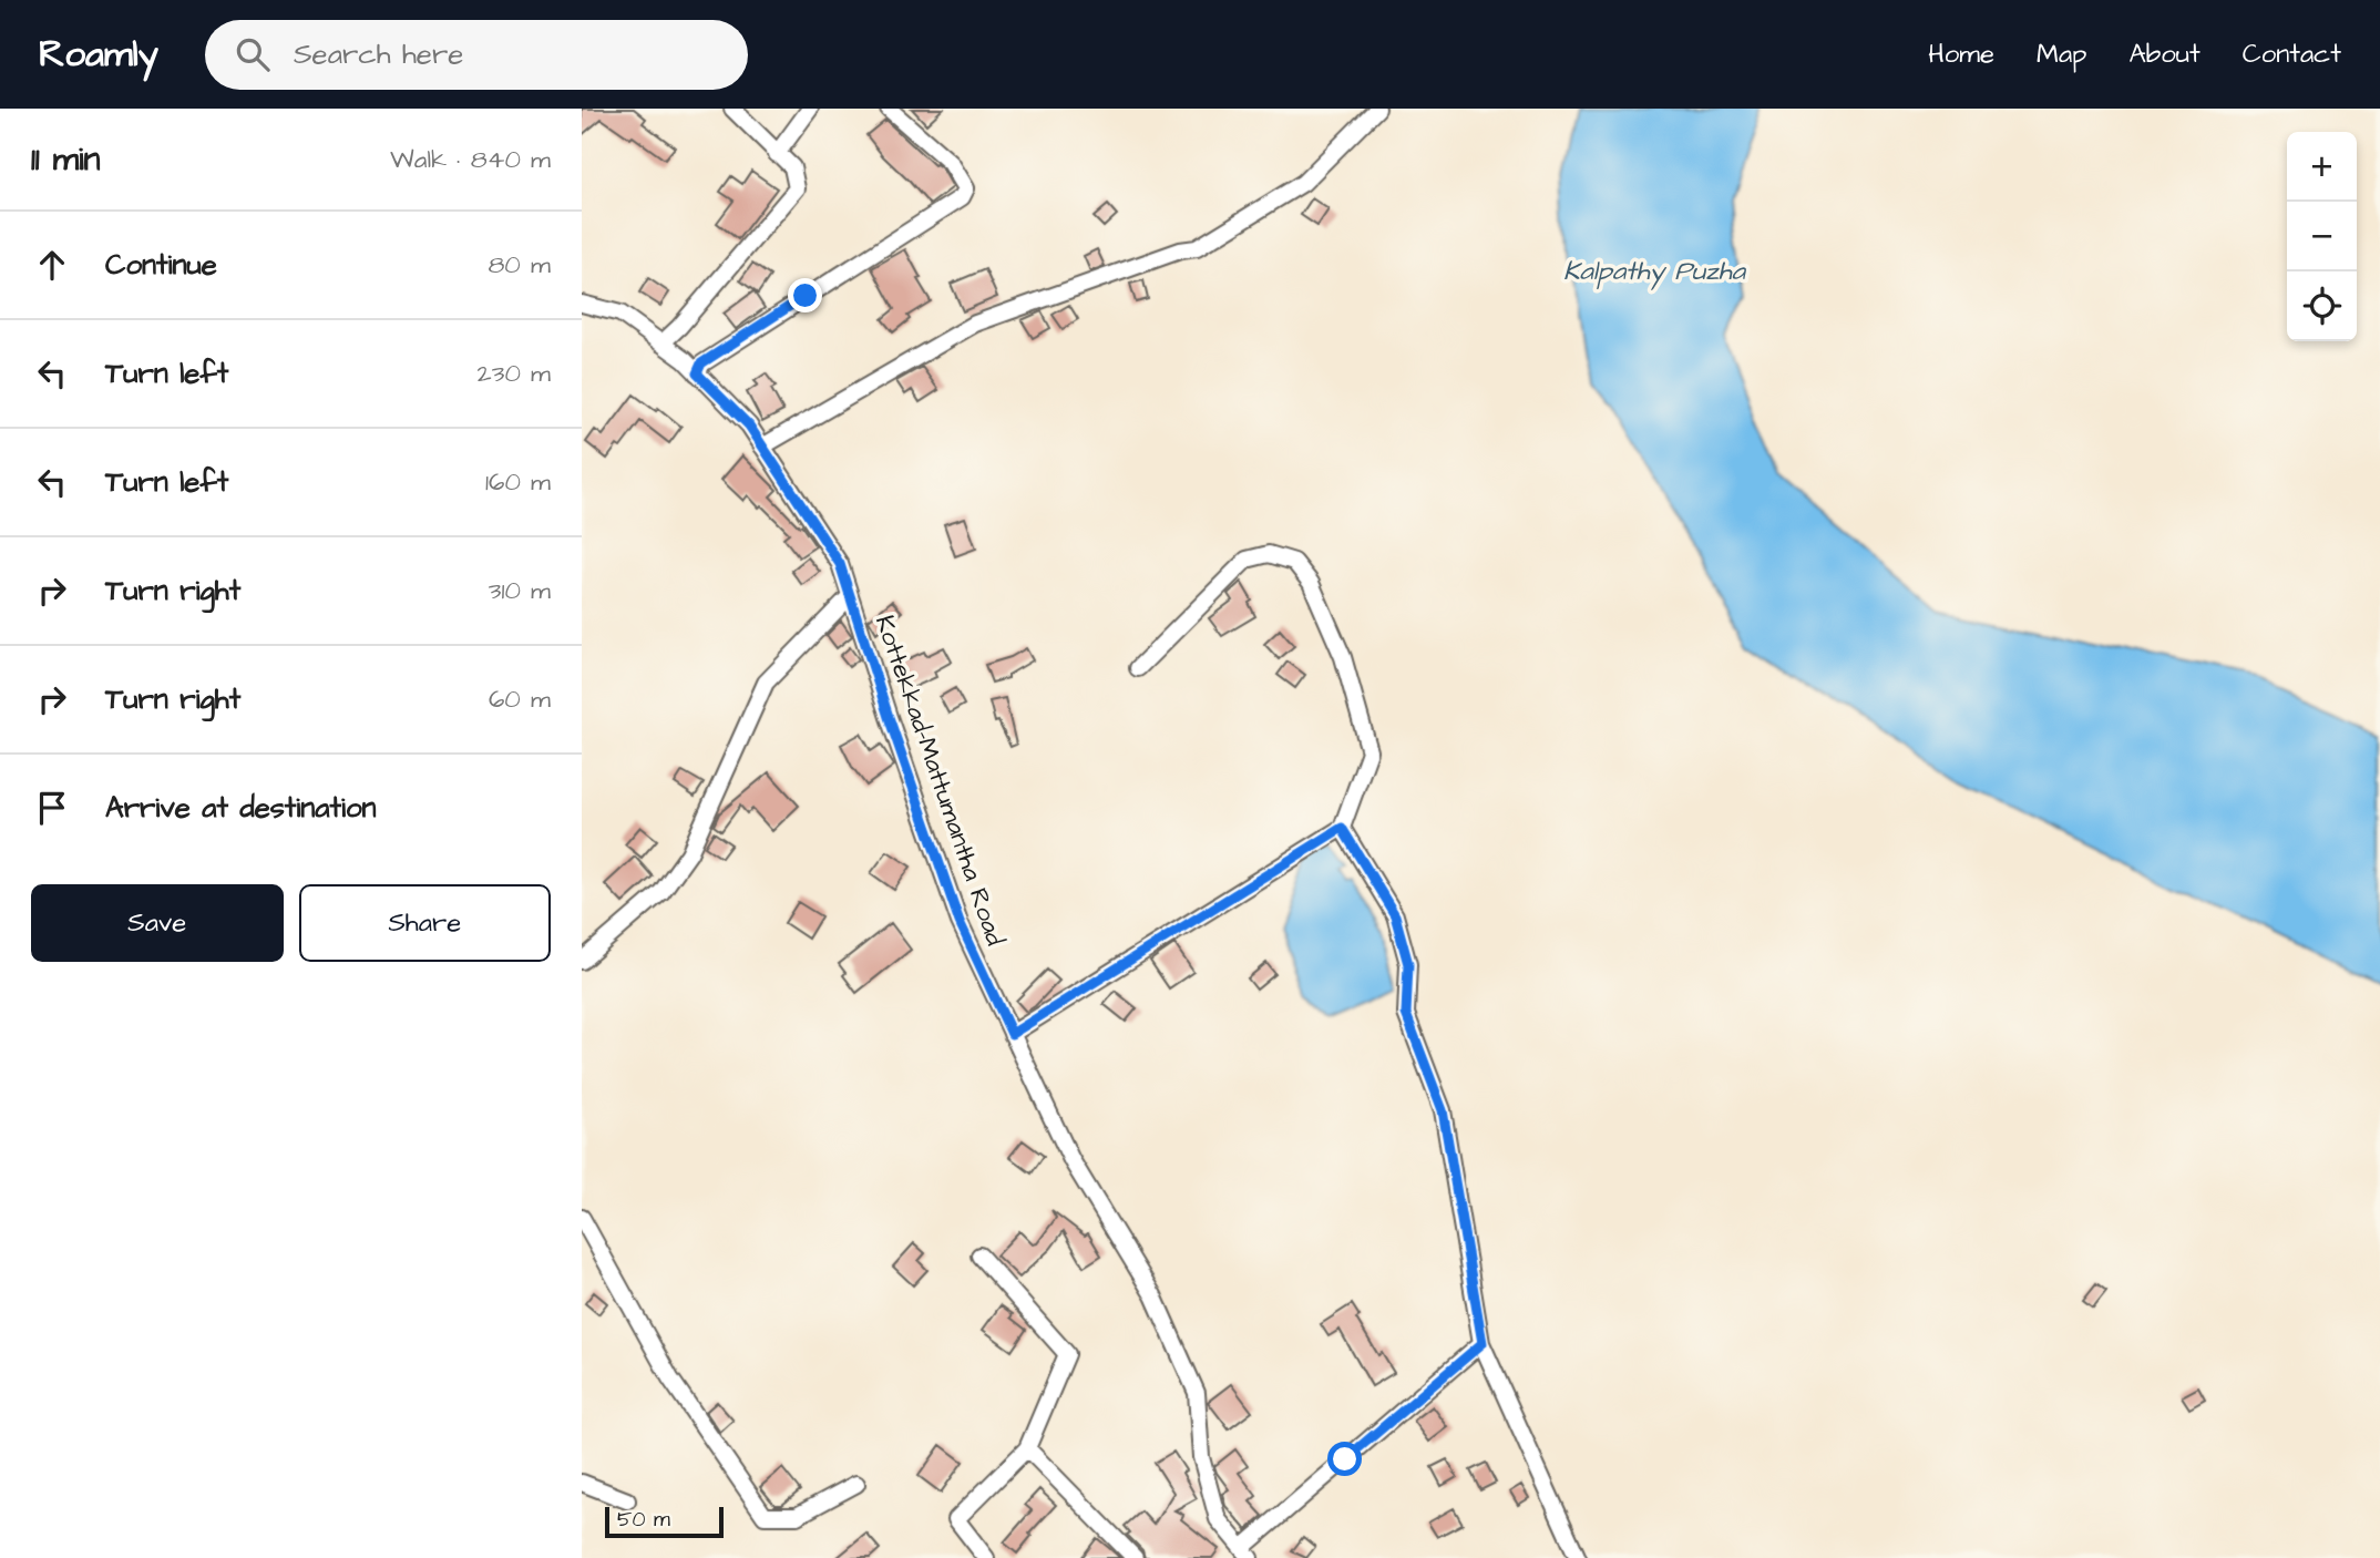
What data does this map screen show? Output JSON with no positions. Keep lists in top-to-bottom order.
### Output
{
  "streets": {
    "street": ["Kottekkad-Mattumantha Road"]
  },
  "water": ["Kalpathy Puzha"],
  "scale_bar": "50 m",
  "page": {
    "header": "Roamly",
    "search": "Search here",
    "nav": [
      "Home",
      "Map",
      "About",
      "Contact"
    ],
    "heading": ["11 min", "Walk · 840 m"],
    "map_buttons": ["+", "−"],
    "list": [
      ["Continue", "80 m"],
      ["Turn left", "230 m"],
      ["Turn left", "160 m"],
      ["Turn right", "310 m"],
      ["Turn right", "60 m"],
      "Arrive at destination"
    ],
    "buttons": ["Save", "Share"],
    "scale": "50 m"
  }
}
